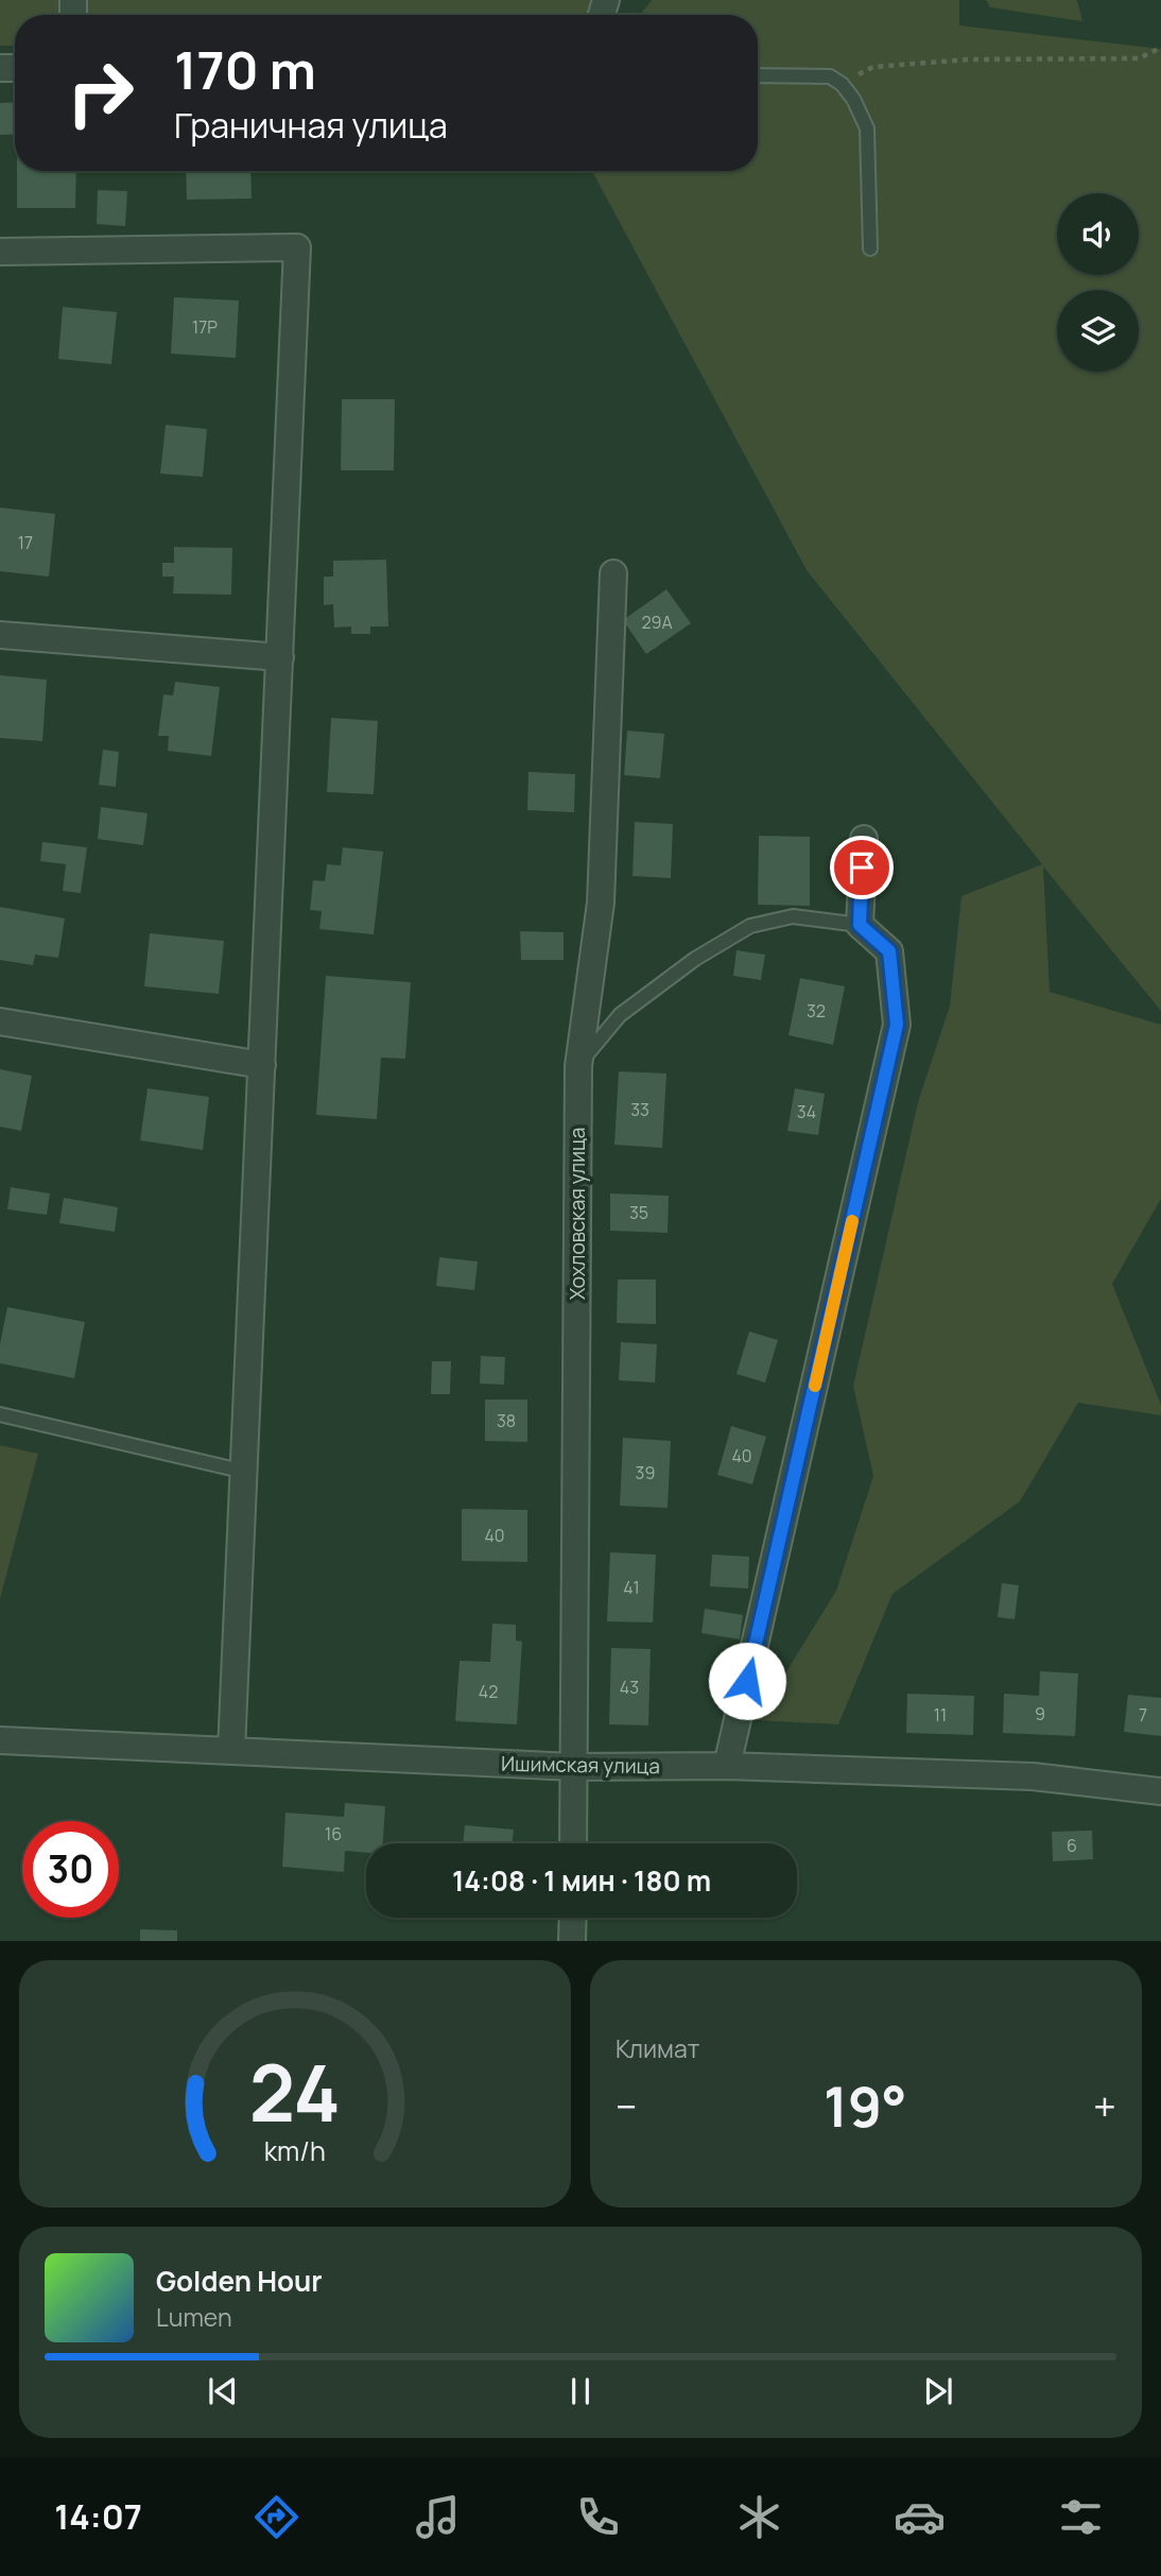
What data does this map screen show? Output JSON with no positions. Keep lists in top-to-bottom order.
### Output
{
  "streets": {
    "street": ["Хохловская улица", "Ишимская улица"]
  },
  "crossings": [
    ["Хохловская улица", "Ишимская улица"]
  ],
  "house_numbers": [
    "17Р",
    "17",
    "29А",
    "32",
    "33",
    "34",
    "35",
    "38",
    "40",
    "39",
    "40",
    "41",
    "43",
    "42",
    "9",
    "11",
    "7",
    "16",
    "6"
  ],
  "page": {
    "turn": ["170 m", "Граничная улица"],
    "limit": "30",
    "trip": "14:08 · 1 мин · 180 m",
    "tile": "Климат",
    "heat": ["−", "19°", "+"],
    "song": ["Golden Hour", "Lumen"],
    "tabs": "14:07",
    "gauge": ["24", "km/h"]
  }
}
